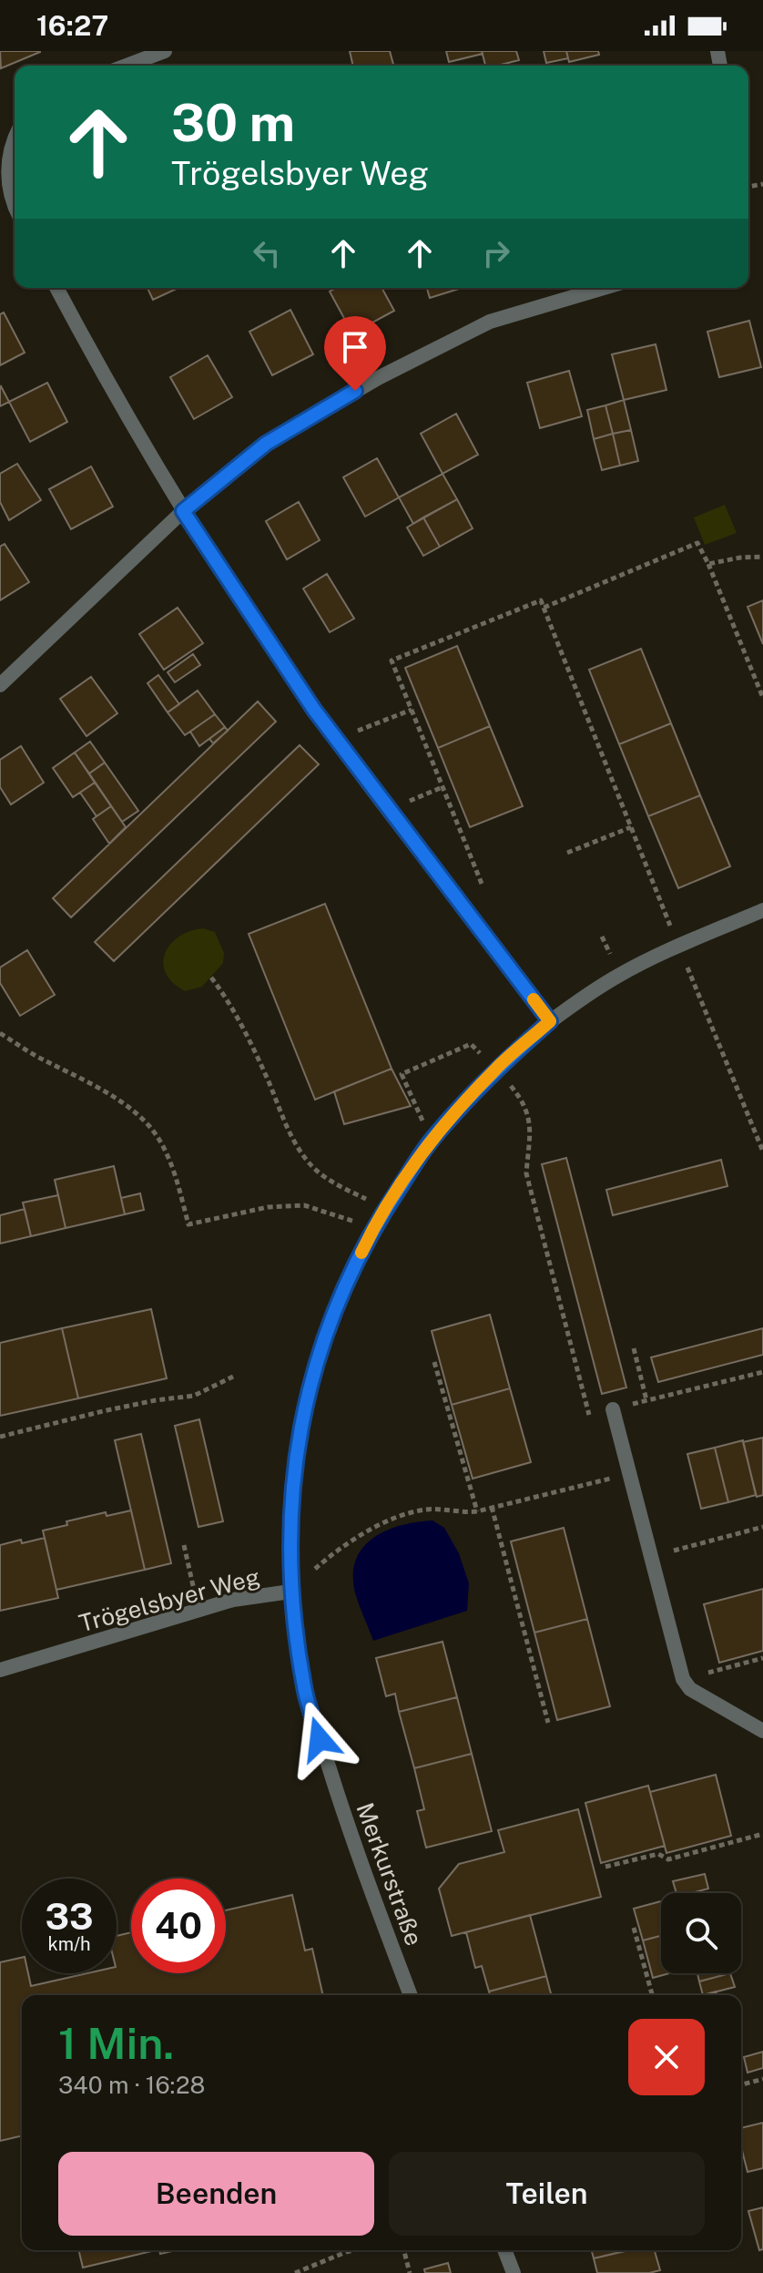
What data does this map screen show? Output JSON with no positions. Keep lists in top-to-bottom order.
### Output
{
  "streets": {
    "street": ["Trögelsbyer Weg", "Merkurstraße"]
  },
  "crossings": [
    ["Trögelsbyer Weg", "Merkurstraße"]
  ],
  "page": {
    "status": "16:27",
    "turn": ["30 m", "Trögelsbyer Weg"],
    "speed": "33 km/h",
    "limit": "40",
    "heading": ["1 Min.", "340 m · 16:28"],
    "buttons": ["Beenden", "Teilen"]
  }
}
